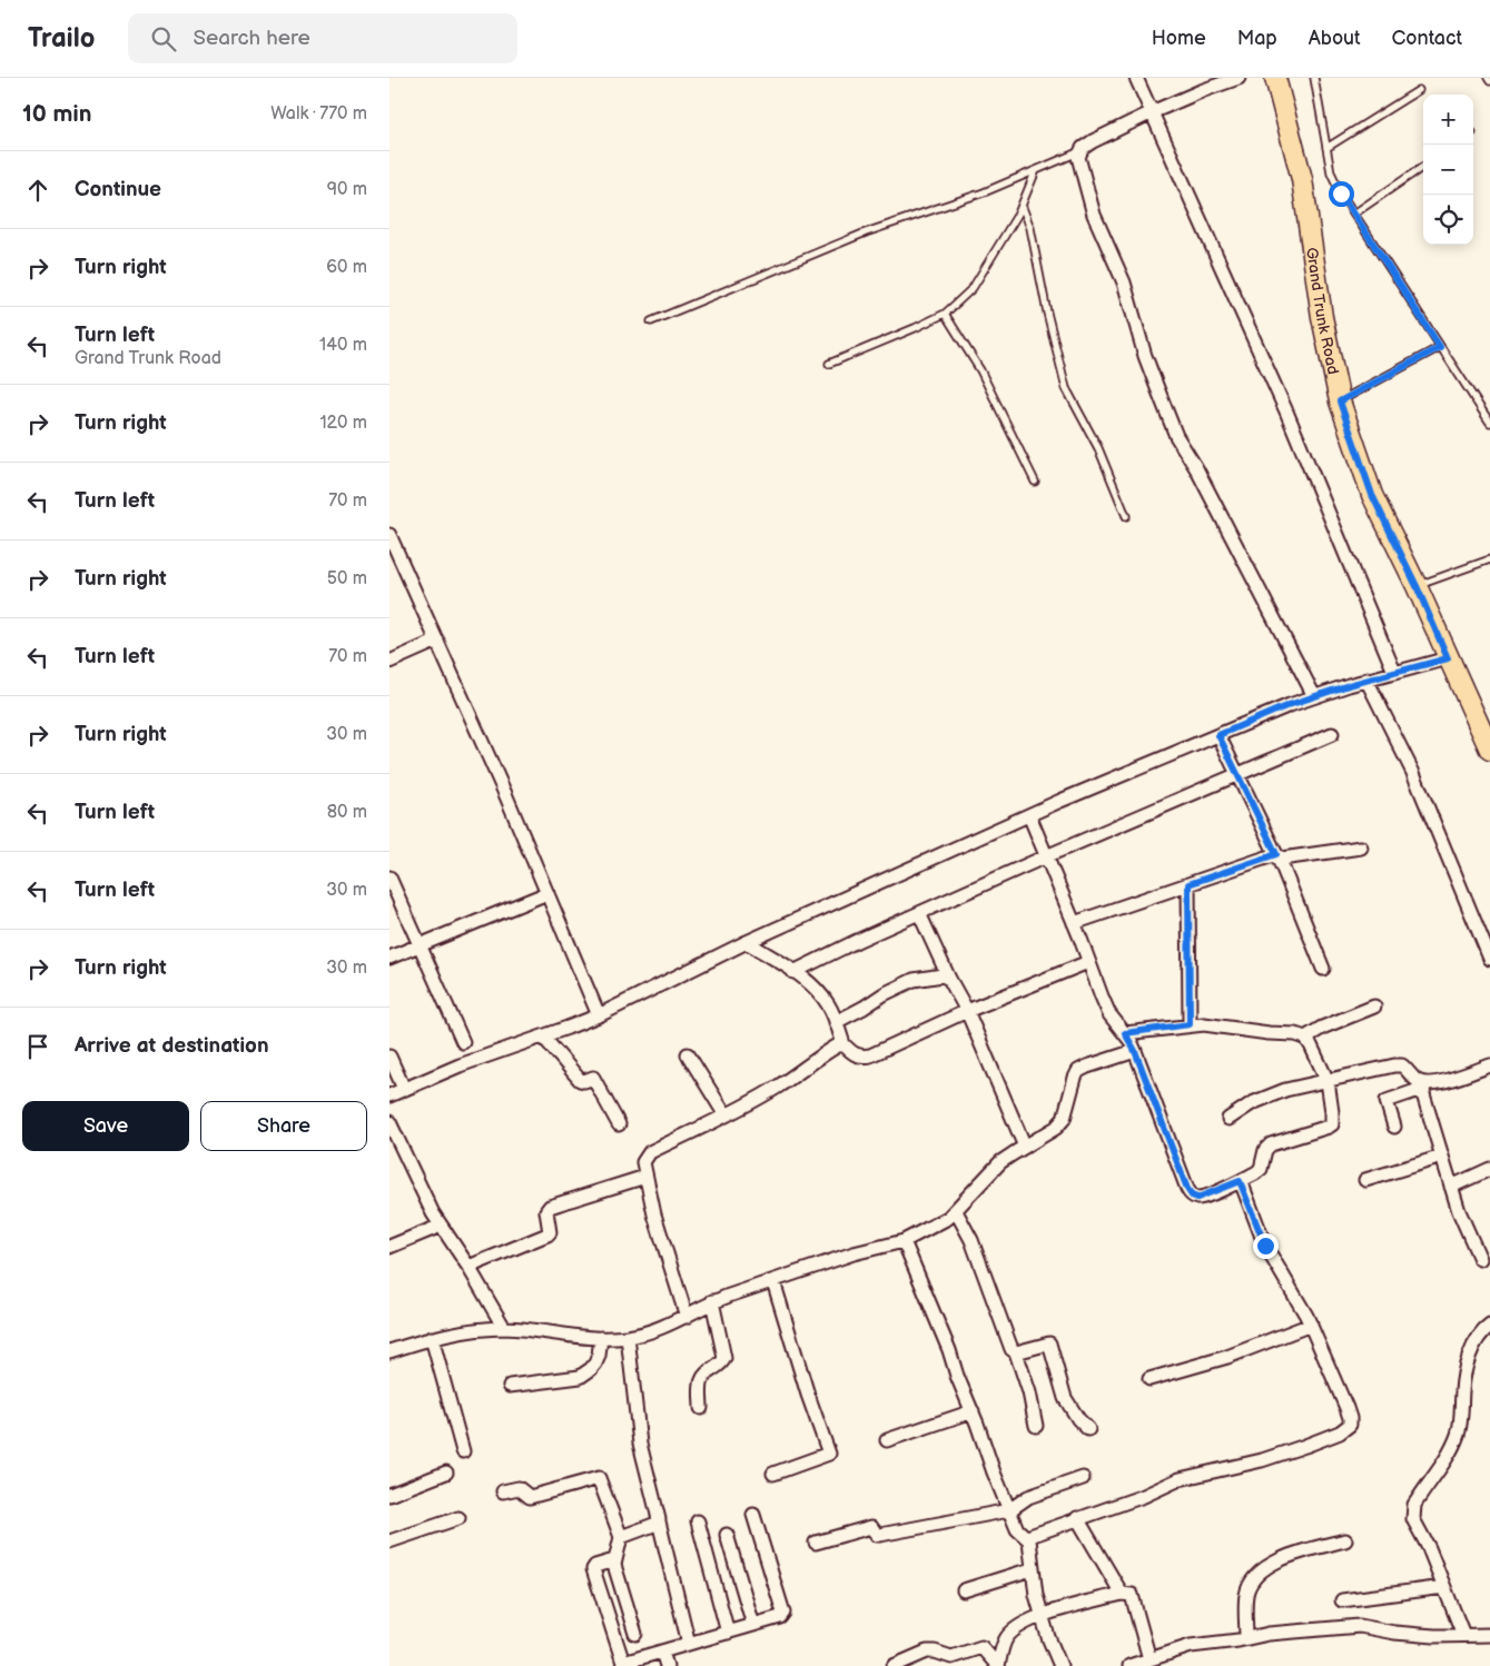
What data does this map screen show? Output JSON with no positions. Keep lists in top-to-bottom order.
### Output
{
  "streets": {
    "main road": ["Grand Trunk Road"]
  },
  "page": {
    "header": "Trailo",
    "search": "Search here",
    "nav": [
      "Home",
      "Map",
      "About",
      "Contact"
    ],
    "heading": ["10 min", "Walk · 770 m"],
    "map_buttons": ["+", "−"],
    "list": [
      ["Continue", "90 m"],
      ["Turn right", "60 m"],
      ["Turn left", "Grand Trunk Road", "140 m"],
      ["Turn right", "120 m"],
      ["Turn left", "70 m"],
      ["Turn right", "50 m"],
      ["Turn left", "70 m"],
      ["Turn right", "30 m"],
      ["Turn left", "80 m"],
      ["Turn left", "30 m"],
      ["Turn right", "30 m"],
      "Arrive at destination"
    ],
    "buttons": ["Save", "Share"]
  }
}
